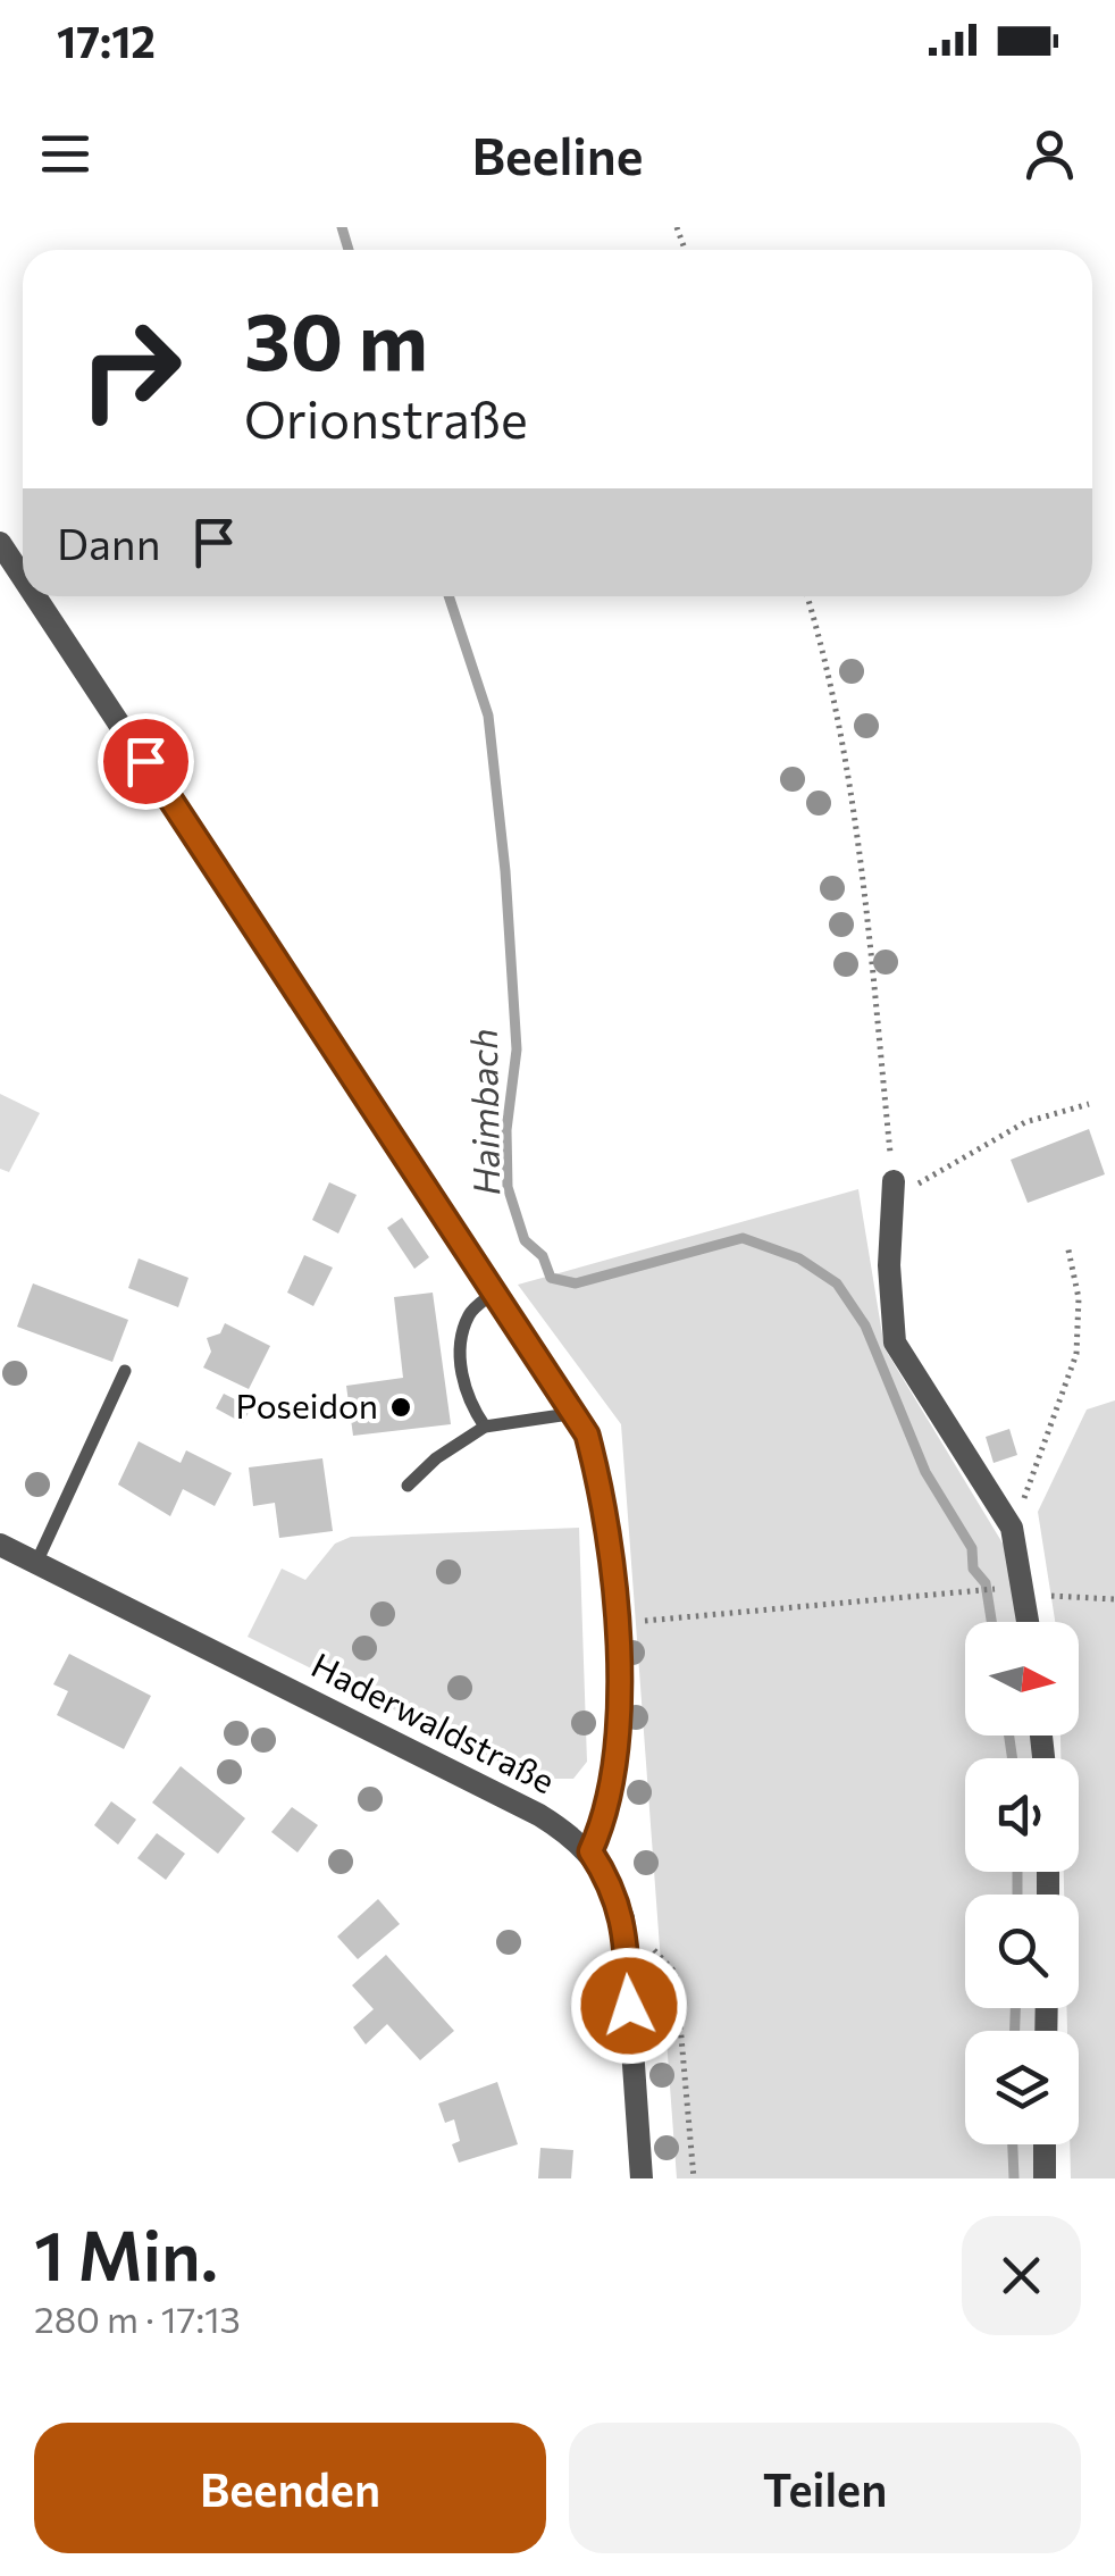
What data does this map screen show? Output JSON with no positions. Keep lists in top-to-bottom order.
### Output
{
  "streets": {
    "street": ["Haderwaldstraße"]
  },
  "water": ["Haimbach"],
  "places": ["Poseidon"],
  "north": "right",
  "page": {
    "status": "17:12",
    "header": "Beeline",
    "turn": ["30 m", "Orionstraße"],
    "then": "Dann",
    "heading": ["1 Min.", "280 m · 17:13"],
    "buttons": ["Beenden", "Teilen"]
  }
}
